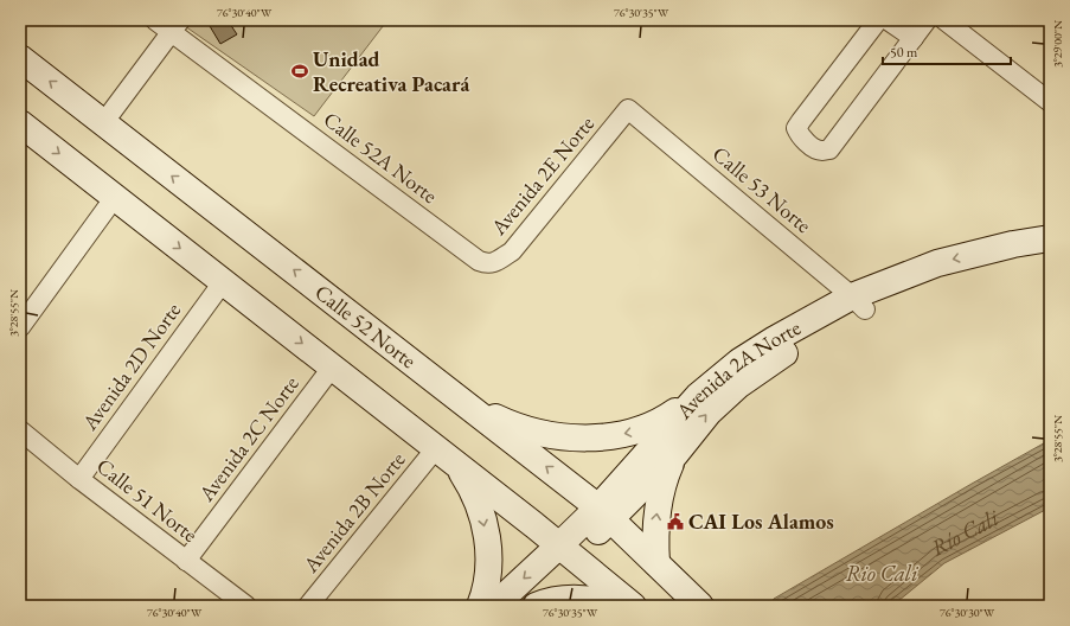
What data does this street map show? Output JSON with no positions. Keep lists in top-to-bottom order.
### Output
{
  "streets": {
    "main road": ["Calle 52 Norte", "Avenida 2A Norte"],
    "street": [
      "Calle 52A Norte",
      "Avenida 2E Norte",
      "Calle 53 Norte",
      "Avenida 2D Norte",
      "Avenida 2C Norte",
      "Calle 51 Norte",
      "Avenida 2B Norte"
    ]
  },
  "crossings": [
    ["Calle 52A Norte", "Avenida 2E Norte"],
    ["Avenida 2E Norte", "Calle 53 Norte"],
    ["Calle 53 Norte", "Avenida 2A Norte"],
    ["Calle 52 Norte", "Avenida 2A Norte"],
    ["Avenida 2D Norte", "Calle 51 Norte"],
    ["Avenida 2C Norte", "Calle 51 Norte"]
  ],
  "water": ["Río Cali", "Rio Cali"],
  "places": {
    "sports": ["Unidad Recreativa Pacará"],
    "public building": ["CAI Los Alamos"]
  },
  "scale_bar": "50 m",
  "coordinates": [
    "76°30'40\"W",
    "76°30'35\"W",
    "3°29'00\"N",
    "3°28'55\"N",
    "76°30'30\"W"
  ]
}
